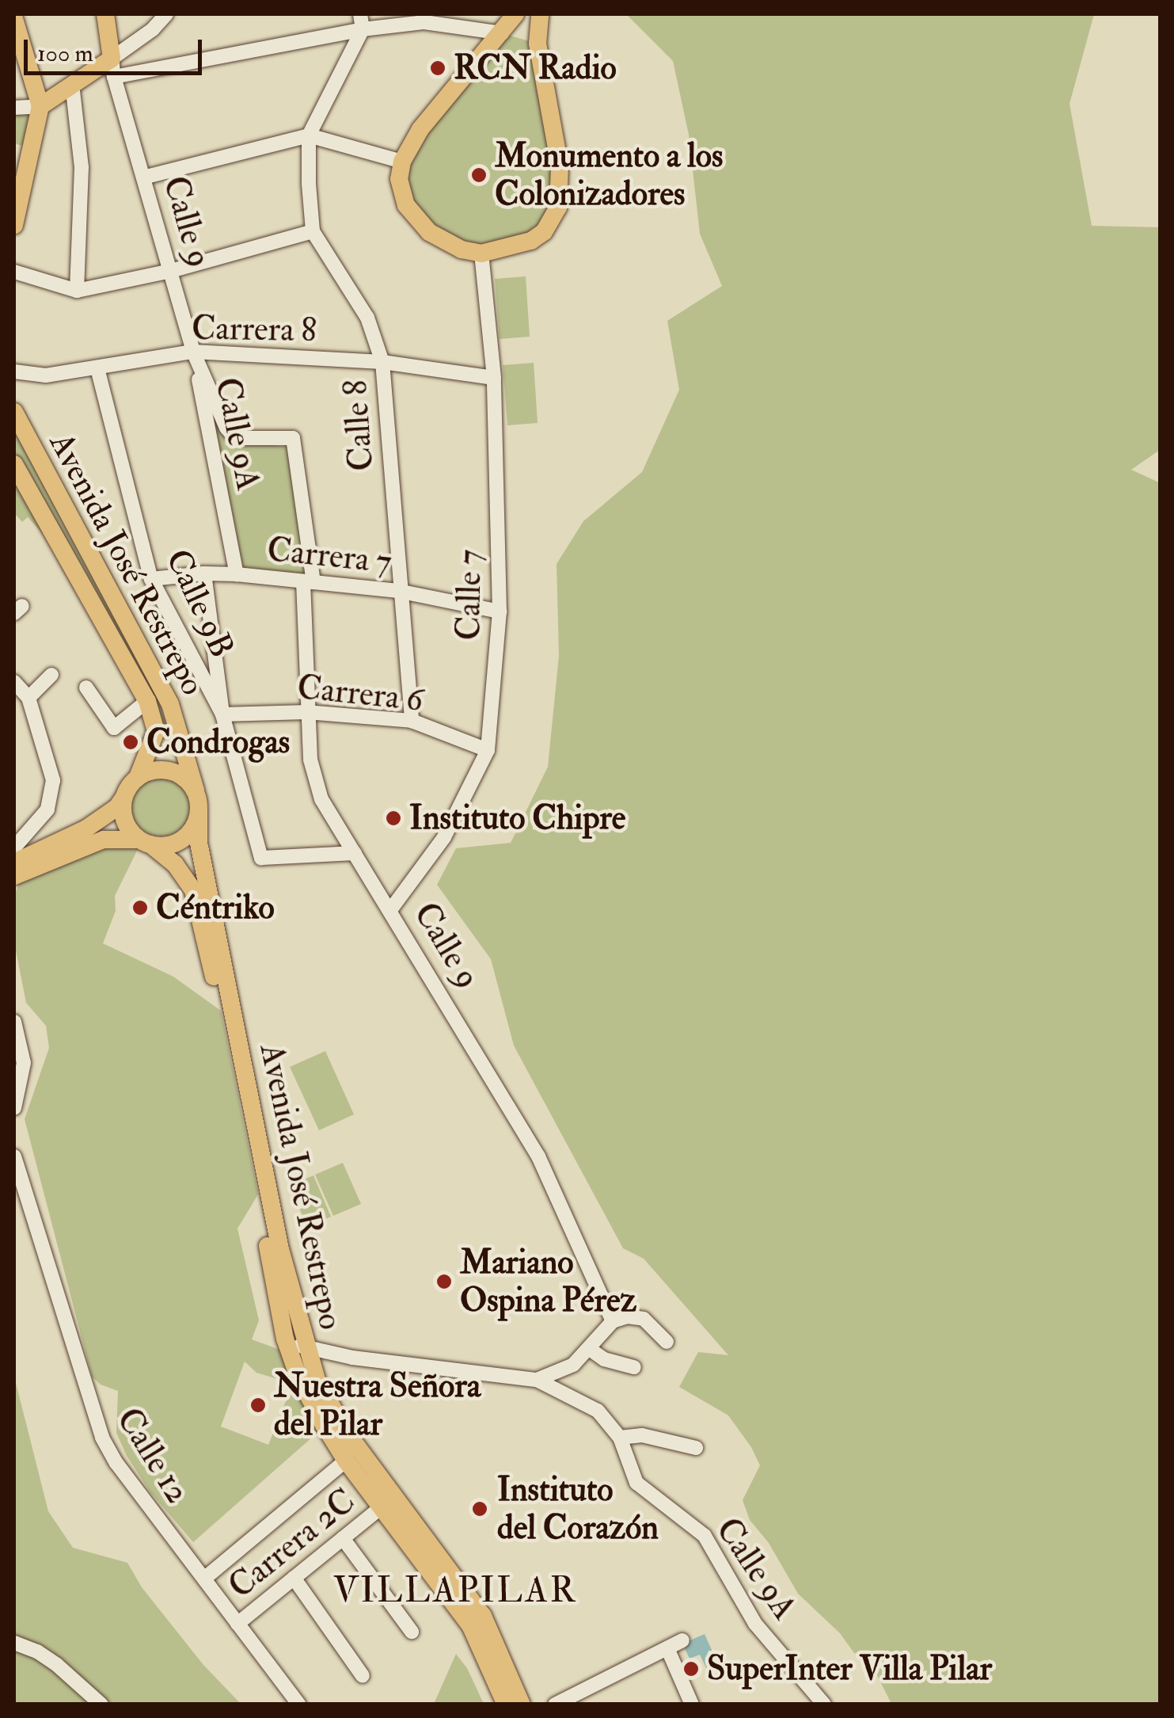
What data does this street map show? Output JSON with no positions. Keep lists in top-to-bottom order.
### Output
{
  "streets": {
    "main road": ["Calle 9", "Avenida José Restrepo"],
    "street": [
      "Carrera 8",
      "Calle 8",
      "Calle 9A",
      "Carrera 7",
      "Calle 7",
      "Calle 9B",
      "Carrera 6",
      "Calle 12",
      "Carrera 2C"
    ]
  },
  "crossings": [
    ["Calle 9", "Carrera 8"],
    ["Calle 9", "Calle 9A"],
    ["Calle 9", "Carrera 7"],
    ["Calle 9", "Calle 7"],
    ["Calle 9", "Calle 9B"],
    ["Calle 9", "Carrera 6"],
    ["Carrera 8", "Calle 8"],
    ["Carrera 8", "Calle 9A"],
    ["Carrera 8", "Calle 7"],
    ["Carrera 8", "Calle 9B"],
    ["Calle 8", "Carrera 7"],
    ["Calle 8", "Carrera 6"],
    ["Calle 9A", "Carrera 7"],
    ["Carrera 7", "Calle 7"],
    ["Carrera 7", "Calle 9B"],
    ["Avenida José Restrepo", "Carrera 2C"],
    ["Calle 7", "Carrera 6"],
    ["Calle 9B", "Carrera 6"],
    ["Calle 12", "Carrera 2C"]
  ],
  "districts": ["VILLAPILAR"],
  "places": [
    "RCN Radio",
    "Monumento a los Colonizadores",
    "Condrogas",
    "Instituto Chipre",
    "Céntriko",
    "Mariano Ospina Pérez",
    "Nuestra Señora del Pilar",
    "Instituto del Corazón",
    "SuperInter Villa Pilar"
  ],
  "scale_bar": "100 m"
}
